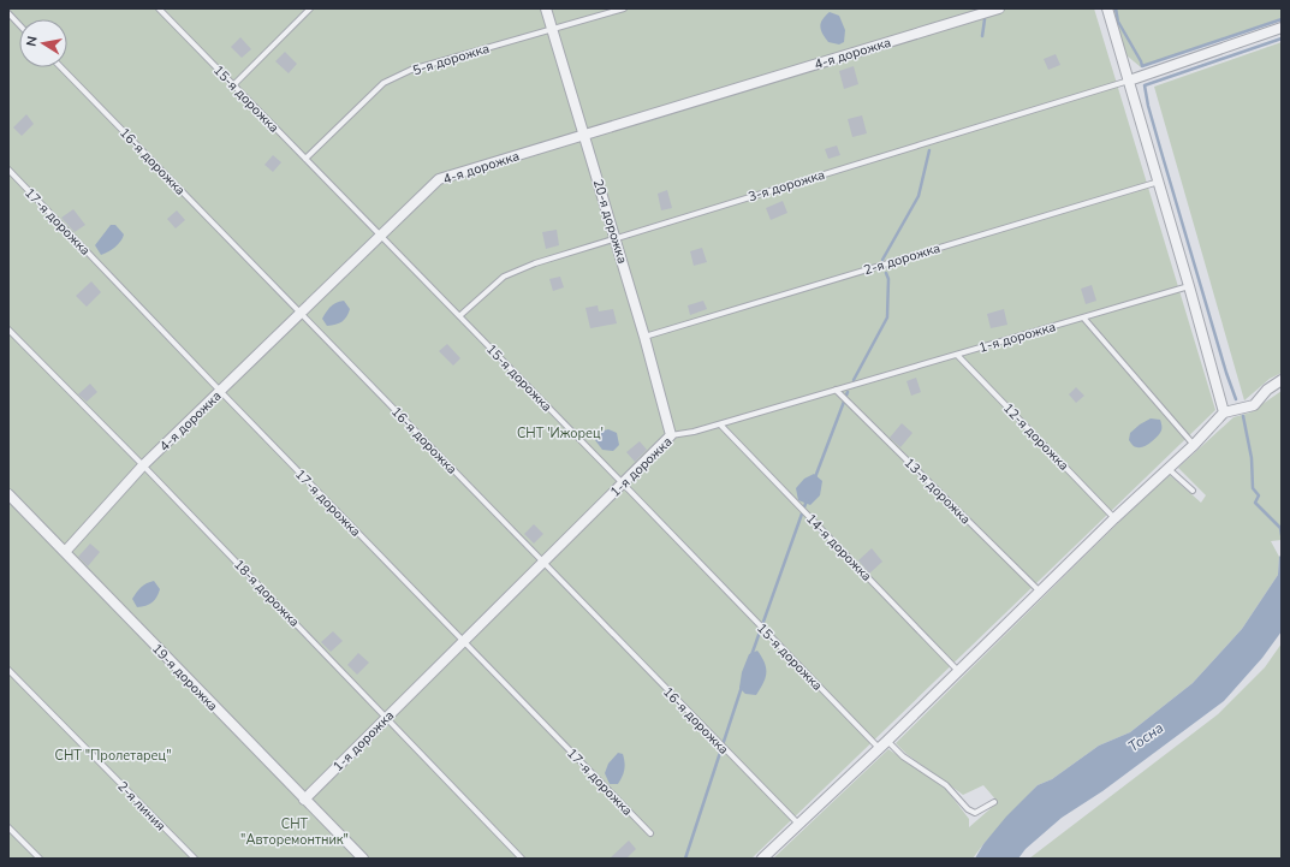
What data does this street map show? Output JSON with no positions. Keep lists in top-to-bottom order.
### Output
{
  "streets": {
    "street": [
      "4-я дорожка",
      "20-я дорожка",
      "1-я дорожка",
      "19-я дорожка"
    ],
    "lane": [
      "5-я дорожка",
      "15-я дорожка",
      "16-я дорожка",
      "3-я дорожка",
      "17-я дорожка",
      "2-я дорожка",
      "12-я дорожка",
      "13-я дорожка",
      "14-я дорожка",
      "18-я дорожка",
      "2-я линия"
    ]
  },
  "crossings": [
    ["4-я дорожка", "15-я дорожка"],
    ["4-я дорожка", "16-я дорожка"],
    ["4-я дорожка", "17-я дорожка"],
    ["4-я дорожка", "20-я дорожка"],
    ["4-я дорожка", "18-я дорожка"],
    ["4-я дорожка", "19-я дорожка"],
    ["5-я дорожка", "15-я дорожка"],
    ["5-я дорожка", "20-я дорожка"],
    ["15-я дорожка", "3-я дорожка"],
    ["15-я дорожка", "1-я дорожка"],
    ["16-я дорожка", "1-я дорожка"],
    ["3-я дорожка", "20-я дорожка"],
    ["17-я дорожка", "1-я дорожка"],
    ["20-я дорожка", "2-я дорожка"],
    ["20-я дорожка", "1-я дорожка"],
    ["1-я дорожка", "12-я дорожка"],
    ["1-я дорожка", "13-я дорожка"],
    ["1-я дорожка", "14-я дорожка"],
    ["1-я дорожка", "18-я дорожка"],
    ["1-я дорожка", "19-я дорожка"]
  ],
  "water": ["Тосна"],
  "parks": ["СНТ 'Ижорец'", "СНТ \"Пролетарец\"", "СНТ \"Авторемонтник\""],
  "north": "left"
}
